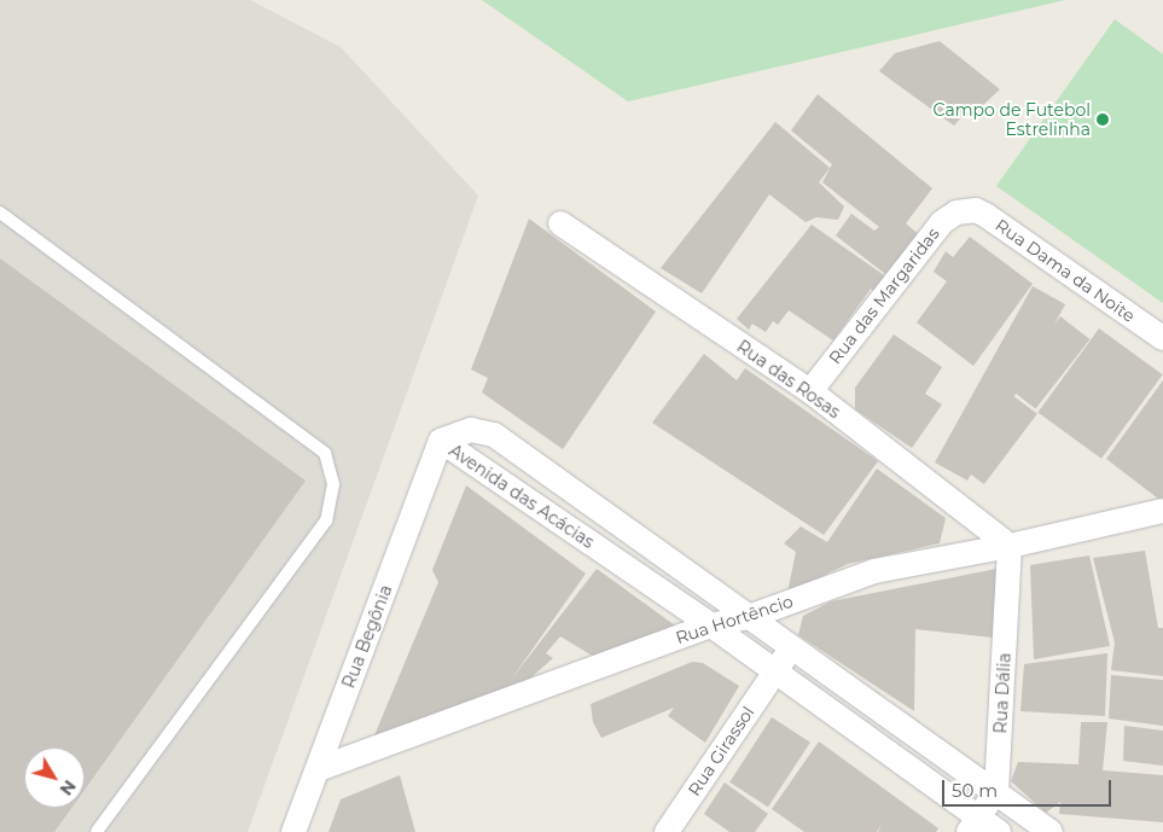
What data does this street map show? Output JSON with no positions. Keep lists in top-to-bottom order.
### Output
{
  "streets": {
    "street": [
      "Rua Dama da Noite",
      "Rua das Margaridas",
      "Rua das Rosas",
      "Avenida das Acácias",
      "Rua Hortêncio",
      "Rua Begônia",
      "Rua Dália",
      "Rua Girassol"
    ]
  },
  "crossings": [
    ["Rua Dama da Noite", "Rua das Margaridas"],
    ["Rua das Margaridas", "Rua das Rosas"],
    ["Rua das Rosas", "Rua Hortêncio"],
    ["Rua das Rosas", "Rua Dália"],
    ["Avenida das Acácias", "Rua Hortêncio"],
    ["Avenida das Acácias", "Rua Begônia"],
    ["Avenida das Acácias", "Rua Dália"],
    ["Avenida das Acácias", "Rua Girassol"],
    ["Rua Hortêncio", "Rua Begônia"],
    ["Rua Hortêncio", "Rua Dália"]
  ],
  "places": ["Campo de Futebol Estrelinha"],
  "scale_bar": "50 m",
  "north": "bottom right"
}
